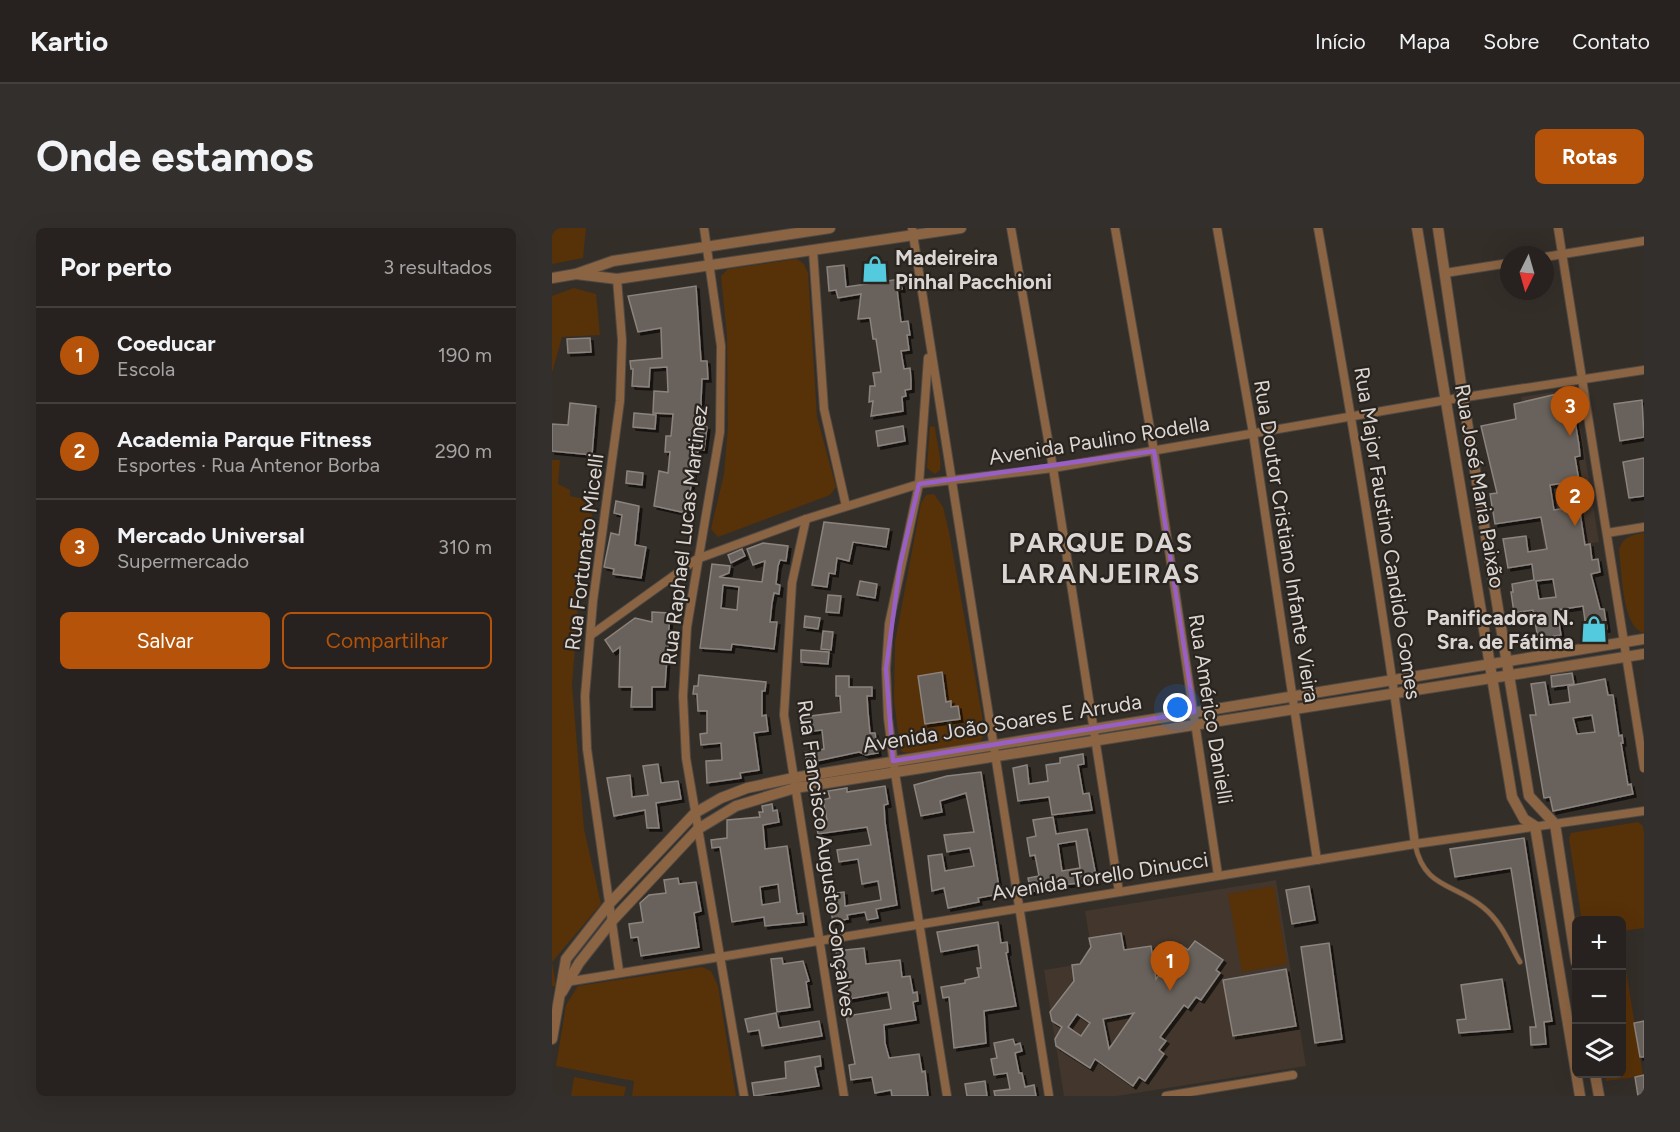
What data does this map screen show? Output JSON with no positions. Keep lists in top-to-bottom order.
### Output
{
  "streets": {
    "street": [
      "Avenida Paulino Rodella",
      "Rua José Maria Paixão",
      "Rua Major Faustino Candido Gomes",
      "Rua Raphael Lucas Martinez",
      "Rua Doutor Cristiano Infante Vieira",
      "Rua Fortunato Micelli",
      "Rua Américo Danielli",
      "Avenida João Soares E Arruda",
      "Rua Francisco Augusto Gonçalves",
      "Avenida Torello Dinucci"
    ]
  },
  "crossings": [
    ["Avenida Paulino Rodella", "Rua José Maria Paixão"],
    ["Avenida Paulino Rodella", "Rua Major Faustino Candido Gomes"],
    ["Avenida Paulino Rodella", "Rua Raphael Lucas Martinez"],
    ["Avenida Paulino Rodella", "Rua Doutor Cristiano Infante Vieira"],
    ["Avenida Paulino Rodella", "Rua Fortunato Micelli"],
    ["Avenida Paulino Rodella", "Rua Américo Danielli"],
    ["Avenida Paulino Rodella", "Rua Francisco Augusto Gonçalves"],
    ["Rua José Maria Paixão", "Avenida João Soares E Arruda"],
    ["Rua José Maria Paixão", "Avenida Torello Dinucci"],
    ["Rua Major Faustino Candido Gomes", "Avenida João Soares E Arruda"],
    ["Rua Major Faustino Candido Gomes", "Avenida Torello Dinucci"],
    ["Rua Raphael Lucas Martinez", "Avenida João Soares E Arruda"],
    ["Rua Raphael Lucas Martinez", "Avenida Torello Dinucci"],
    ["Rua Doutor Cristiano Infante Vieira", "Avenida João Soares E Arruda"],
    ["Rua Doutor Cristiano Infante Vieira", "Avenida Torello Dinucci"],
    ["Rua Fortunato Micelli", "Avenida João Soares E Arruda"],
    ["Rua Fortunato Micelli", "Avenida Torello Dinucci"],
    ["Rua Américo Danielli", "Avenida João Soares E Arruda"],
    ["Rua Américo Danielli", "Avenida Torello Dinucci"],
    ["Avenida João Soares E Arruda", "Rua Francisco Augusto Gonçalves"],
    ["Avenida João Soares E Arruda", "Avenida Torello Dinucci"],
    ["Rua Francisco Augusto Gonçalves", "Avenida Torello Dinucci"]
  ],
  "districts": ["PARQUE DAS LARANJEIRAS"],
  "places": {
    "shop": ["Madeireira Pinhal Pacchioni", "Panificadora N. Sra. de Fátima"]
  },
  "north": "bottom",
  "page": {
    "header": "Kartio",
    "nav": [
      "Início",
      "Mapa",
      "Sobre",
      "Contato"
    ],
    "buttons": [
      "Rotas",
      ["Salvar", "Compartilhar"]
    ],
    "title": "Onde estamos",
    "heading": ["Por perto", "3 resultados"],
    "list": [
      {
        "mark": "1",
        "name": "Coeducar",
        "note": "Escola",
        "value": "190 m"
      },
      {
        "mark": "2",
        "name": "Academia Parque Fitness",
        "note": "Esportes · Rua Antenor Borba",
        "value": "290 m"
      },
      {
        "mark": "3",
        "name": "Mercado Universal",
        "note": "Supermercado",
        "value": "310 m"
      }
    ],
    "pins": ["3", "2", "1"],
    "map_buttons": ["+", "−"]
  }
}
